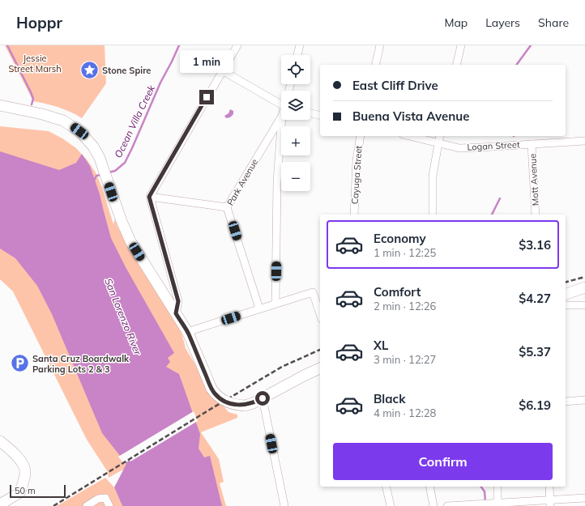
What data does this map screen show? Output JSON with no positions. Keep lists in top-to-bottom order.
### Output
{
  "streets": {
    "street": [
      "Logan Street",
      "Cayuga Street",
      "Mott Avenue",
      "Park Avenue"
    ]
  },
  "crossings": [
    ["Logan Street", "Mott Avenue"]
  ],
  "water": ["Ocean Villa Creek", "San Lorenzo River"],
  "parks": ["Jessie Street Marsh"],
  "places": {
    "place": ["Stone Spire"],
    "parking": ["Santa Cruz Boardwalk Parking Lots 2 & 3"]
  },
  "scale_bar": "50 m",
  "page": {
    "header": "Hoppr",
    "nav": ["Map", "Layers", "Share"],
    "bubble": "1 min",
    "map_buttons": ["+", "−"],
    "banner": ["East Cliff Drive", "Buena Vista Avenue"],
    "list": [
      {
        "name": "Economy",
        "note": "1 min · 12:25",
        "value": "$3.16"
      },
      {
        "name": "Comfort",
        "note": "2 min · 12:26",
        "value": "$4.27"
      },
      {
        "name": "XL",
        "note": "3 min · 12:27",
        "value": "$5.37"
      },
      {
        "name": "Black",
        "note": "4 min · 12:28",
        "value": "$6.19"
      }
    ],
    "buttons": "Confirm",
    "scale": "50 m"
  }
}
